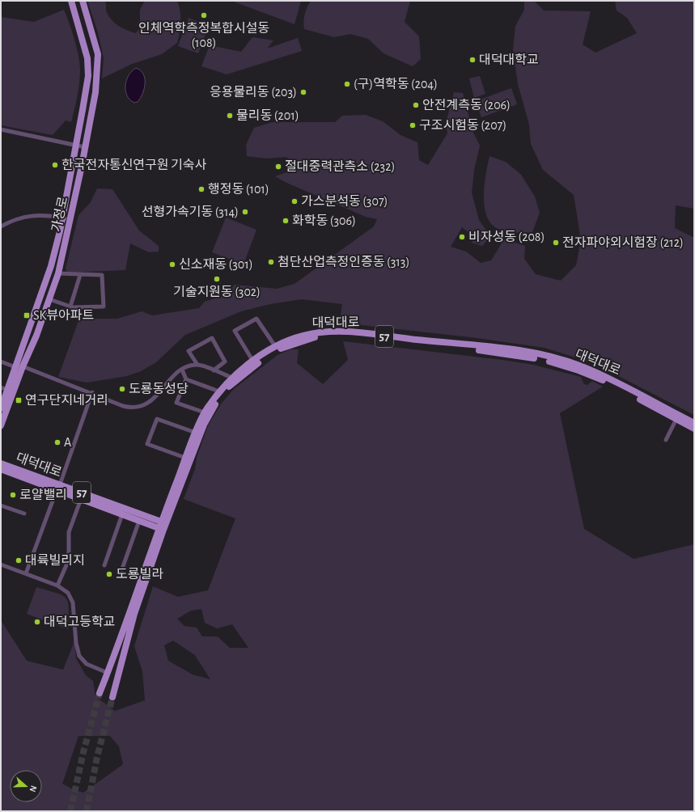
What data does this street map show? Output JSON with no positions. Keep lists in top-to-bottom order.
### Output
{
  "streets": {
    "main road": ["가정로", "대덕대로", "57"]
  },
  "places": {
    "other": [
      "인체역학측정복합시설동 (108)",
      "대덕대학교",
      "(구)역학동 (204)",
      "응용물리동 (203)",
      "안전계측동 (206)",
      "물리동 (201)",
      "구조시험동 (207)",
      "한국전자통신연구원 기숙사",
      "절대중력관측소 (232)",
      "행정동 (101)",
      "가스분석동 (307)",
      "선형가속기동 (314)",
      "화학동 (306)",
      "비자성동 (208)",
      "전자파야외시험장 (212)",
      "첨단산업측정인증동 (313)",
      "신소재동 (301)",
      "기술지원동 (302)",
      "도룡동성당",
      "A",
      "로얄밸리",
      "대륙빌리지",
      "도룡빌라",
      "대덕고등학교"
    ],
    "transit": ["SK뷰아파트", "연구단지네거리"]
  },
  "north": "right"
}
